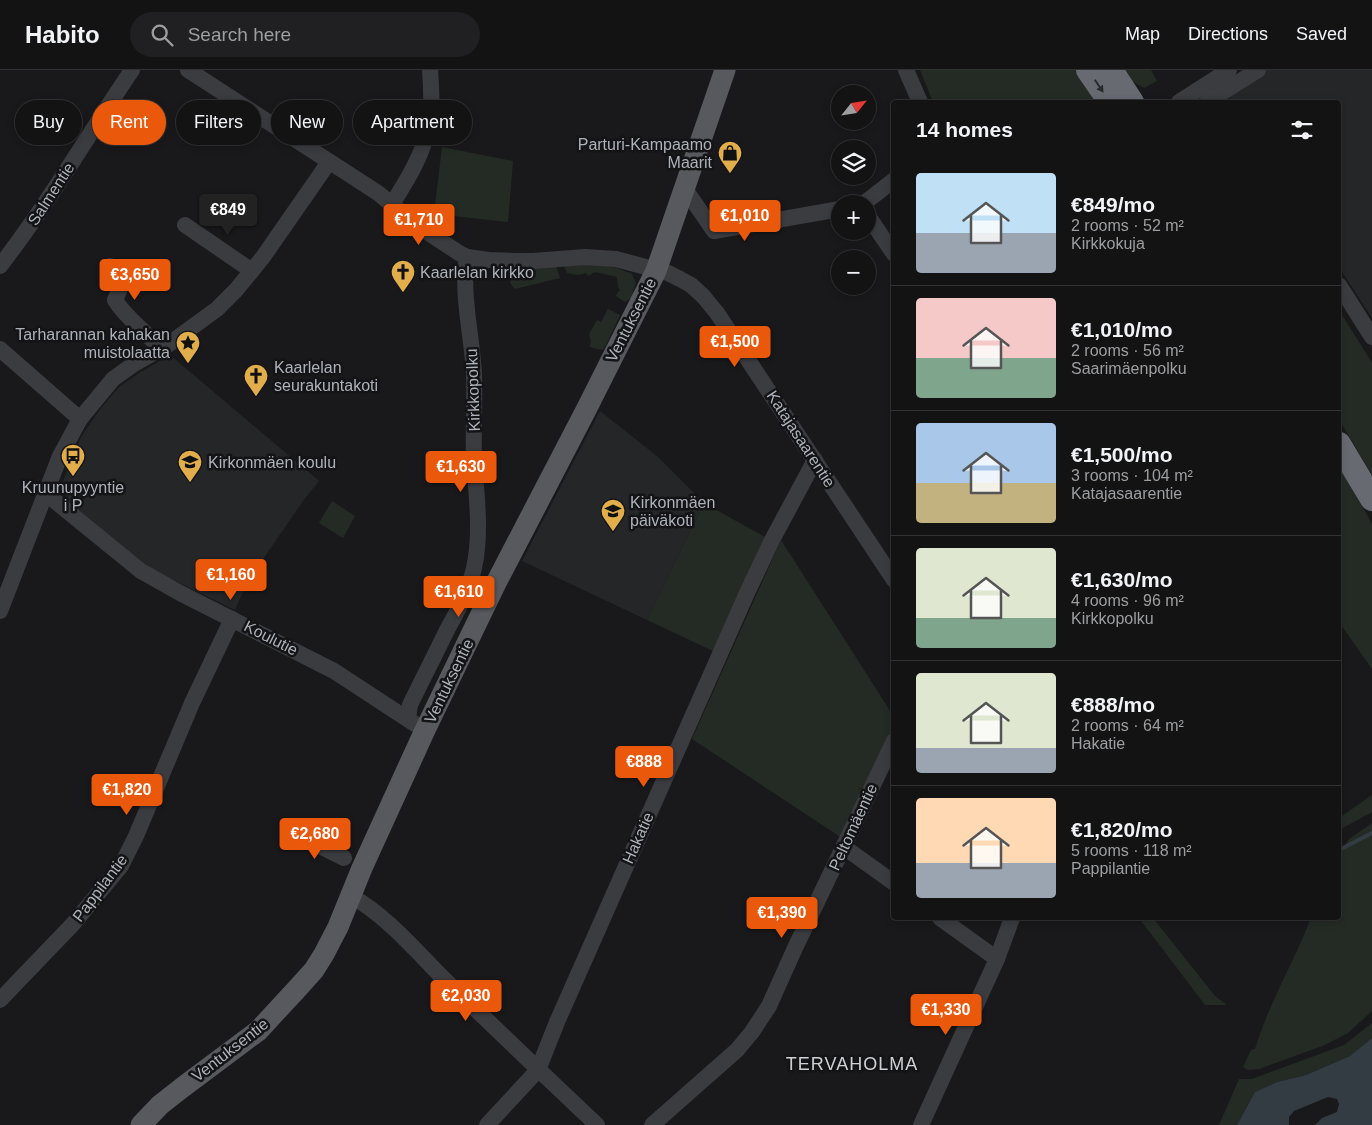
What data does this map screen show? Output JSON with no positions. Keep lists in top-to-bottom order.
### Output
{
  "streets": {
    "main road": ["Ventuksentie"],
    "street": [
      "Salmentie",
      "Kirkkopolku",
      "Katajasaarentie",
      "Koulutie",
      "Peltomäentie",
      "Hakatie",
      "Pappilantie"
    ]
  },
  "crossings": [
    ["Ventuksentie", "Kirkkopolku"],
    ["Ventuksentie", "Katajasaarentie"],
    ["Ventuksentie", "Koulutie"],
    ["Kirkkopolku", "Katajasaarentie"],
    ["Kirkkopolku", "Koulutie"],
    ["Katajasaarentie", "Hakatie"],
    ["Koulutie", "Pappilantie"]
  ],
  "districts": ["TERVAHOLMA"],
  "places": {
    "shop": ["Parturi-Kampaamo Maarit"],
    "church": ["Kaarlelan kirkko", "Kaarlelan seurakuntakoti"],
    "place": ["Tarharannan kahakan muistolaatta"],
    "bus stop": ["Kruunupyyntie i P"],
    "school or university": ["Kirkonmäen koulu", "Kirkonmäen päiväkoti"]
  },
  "north": "top right",
  "page": {
    "header": "Habito",
    "search": "Search here",
    "nav": ["Map", "Directions", "Saved"],
    "map_buttons": ["+", "−"],
    "chip": [
      "Buy",
      "Rent",
      "Filters",
      "New",
      "Apartment"
    ],
    "heading": "14 homes",
    "list": [
      {
        "name": "€849/mo",
        "note": "2 rooms · 52 m² · Kirkkokuja"
      },
      {
        "name": "€1,010/mo",
        "note": "2 rooms · 56 m² · Saarimäenpolku"
      },
      {
        "name": "€1,500/mo",
        "note": "3 rooms · 104 m² · Katajasaarentie"
      },
      {
        "name": "€1,630/mo",
        "note": "4 rooms · 96 m² · Kirkkopolku"
      },
      {
        "name": "€888/mo",
        "note": "2 rooms · 64 m² · Hakatie"
      },
      {
        "name": "€1,820/mo",
        "note": "5 rooms · 118 m² · Pappilantie"
      }
    ],
    "price": [
      "€849",
      "€1,010",
      "€1,710",
      "€3,650",
      "€1,500",
      "€1,630",
      "€1,160",
      "€1,610",
      "€888",
      "€1,820",
      "€2,680",
      "€1,390",
      "€2,030",
      "€1,330"
    ]
  }
}
